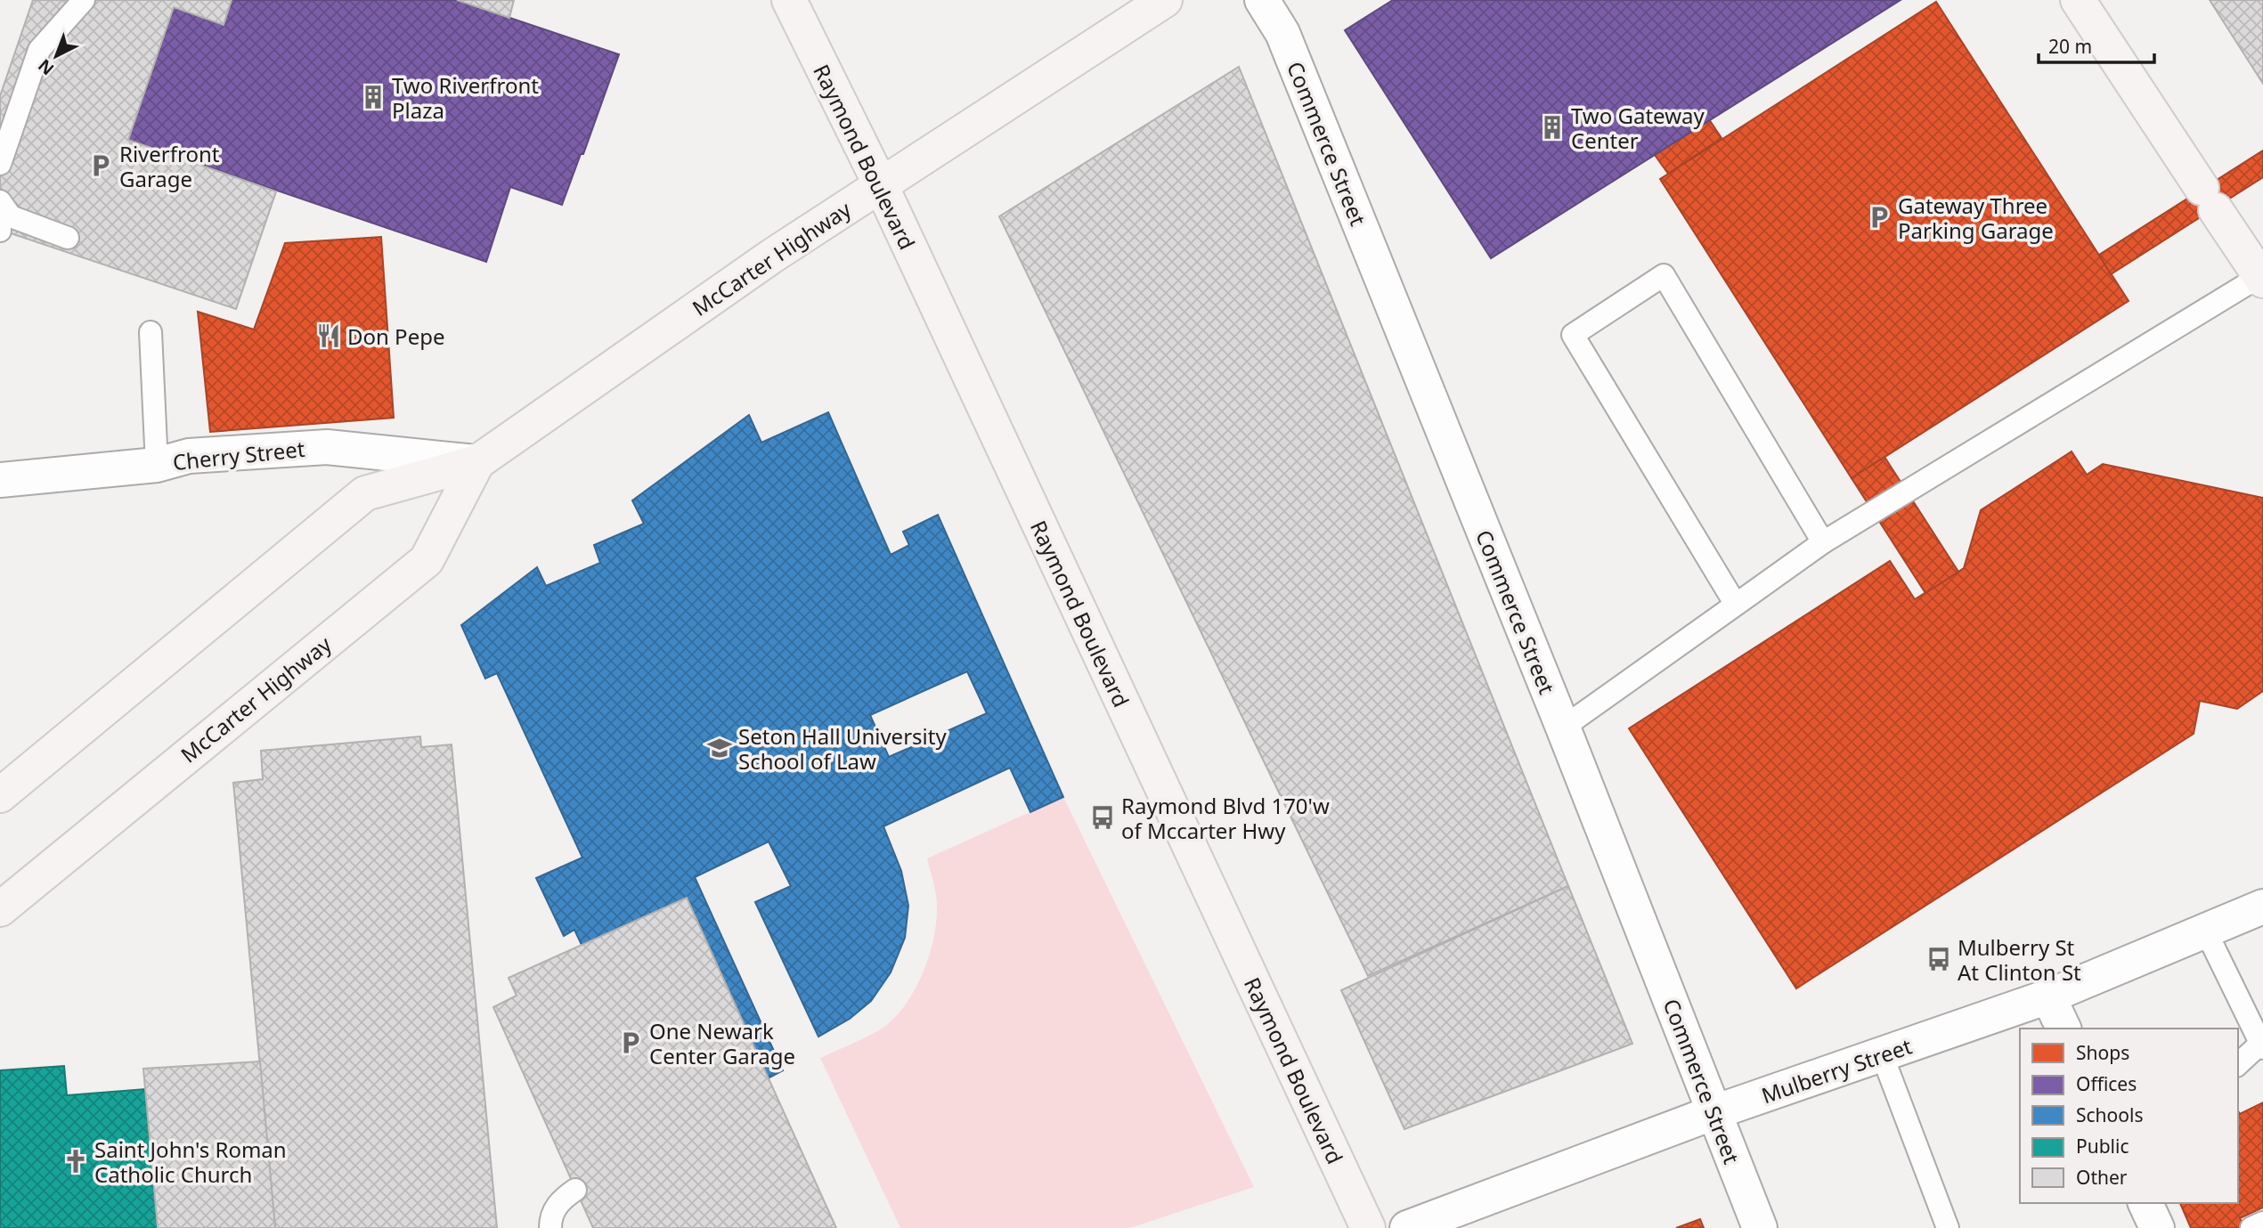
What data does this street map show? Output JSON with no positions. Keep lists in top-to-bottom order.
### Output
{
  "streets": {
    "main road": ["Raymond Boulevard", "McCarter Highway"],
    "street": ["Commerce Street", "Cherry Street", "Mulberry Street"]
  },
  "crossings": [
    ["Commerce Street", "Mulberry Street"],
    ["Raymond Boulevard", "McCarter Highway"],
    ["McCarter Highway", "Cherry Street"]
  ],
  "places": {
    "building": ["Two Riverfront Plaza", "Two Gateway Center"],
    "parking": ["Riverfront Garage", "Gateway Three Parking Garage", "One Newark Center Garage"],
    "restaurant": ["Don Pepe"],
    "school or university": ["Seton Hall University School of Law"],
    "bus stop": ["Raymond Blvd 170'w of Mccarter Hwy", "Mulberry St At Clinton St"],
    "church": ["Saint John's Roman Catholic Church"]
  },
  "legend": [
    "Shops",
    "Offices",
    "Schools",
    "Public",
    "Other"
  ],
  "scale_bar": "20 m",
  "north": "bottom left"
}
